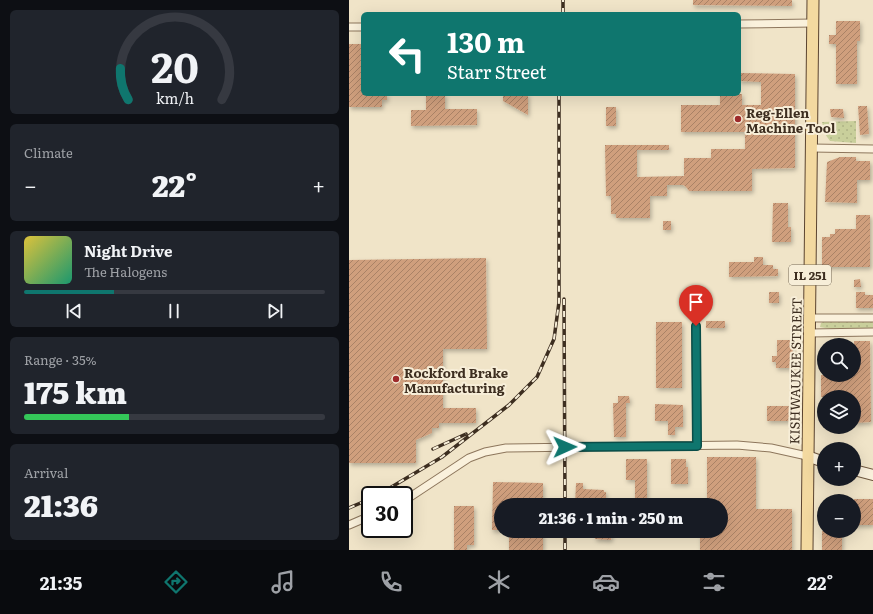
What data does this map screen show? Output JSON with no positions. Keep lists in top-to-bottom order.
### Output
{
  "streets": {
    "main road": ["IL 251", "KISHWAUKEE STREET"]
  },
  "places": ["Reg-Ellen Machine Tool", "Rockford Brake Manufacturing"],
  "page": {
    "turn": ["130 m", "Starr Street"],
    "tile": [
      "Climate",
      ["Range · 35%", "175 km"],
      ["Arrival", "21:36"]
    ],
    "heat": ["−", "22°", "+"],
    "song": ["Night Drive", "The Halogens"],
    "map_buttons": ["+", "−"],
    "limit": "30",
    "trip": "21:36 · 1 min · 250 m",
    "tabs": ["21:35", "22°"],
    "gauge": ["20", "km/h"]
  }
}
